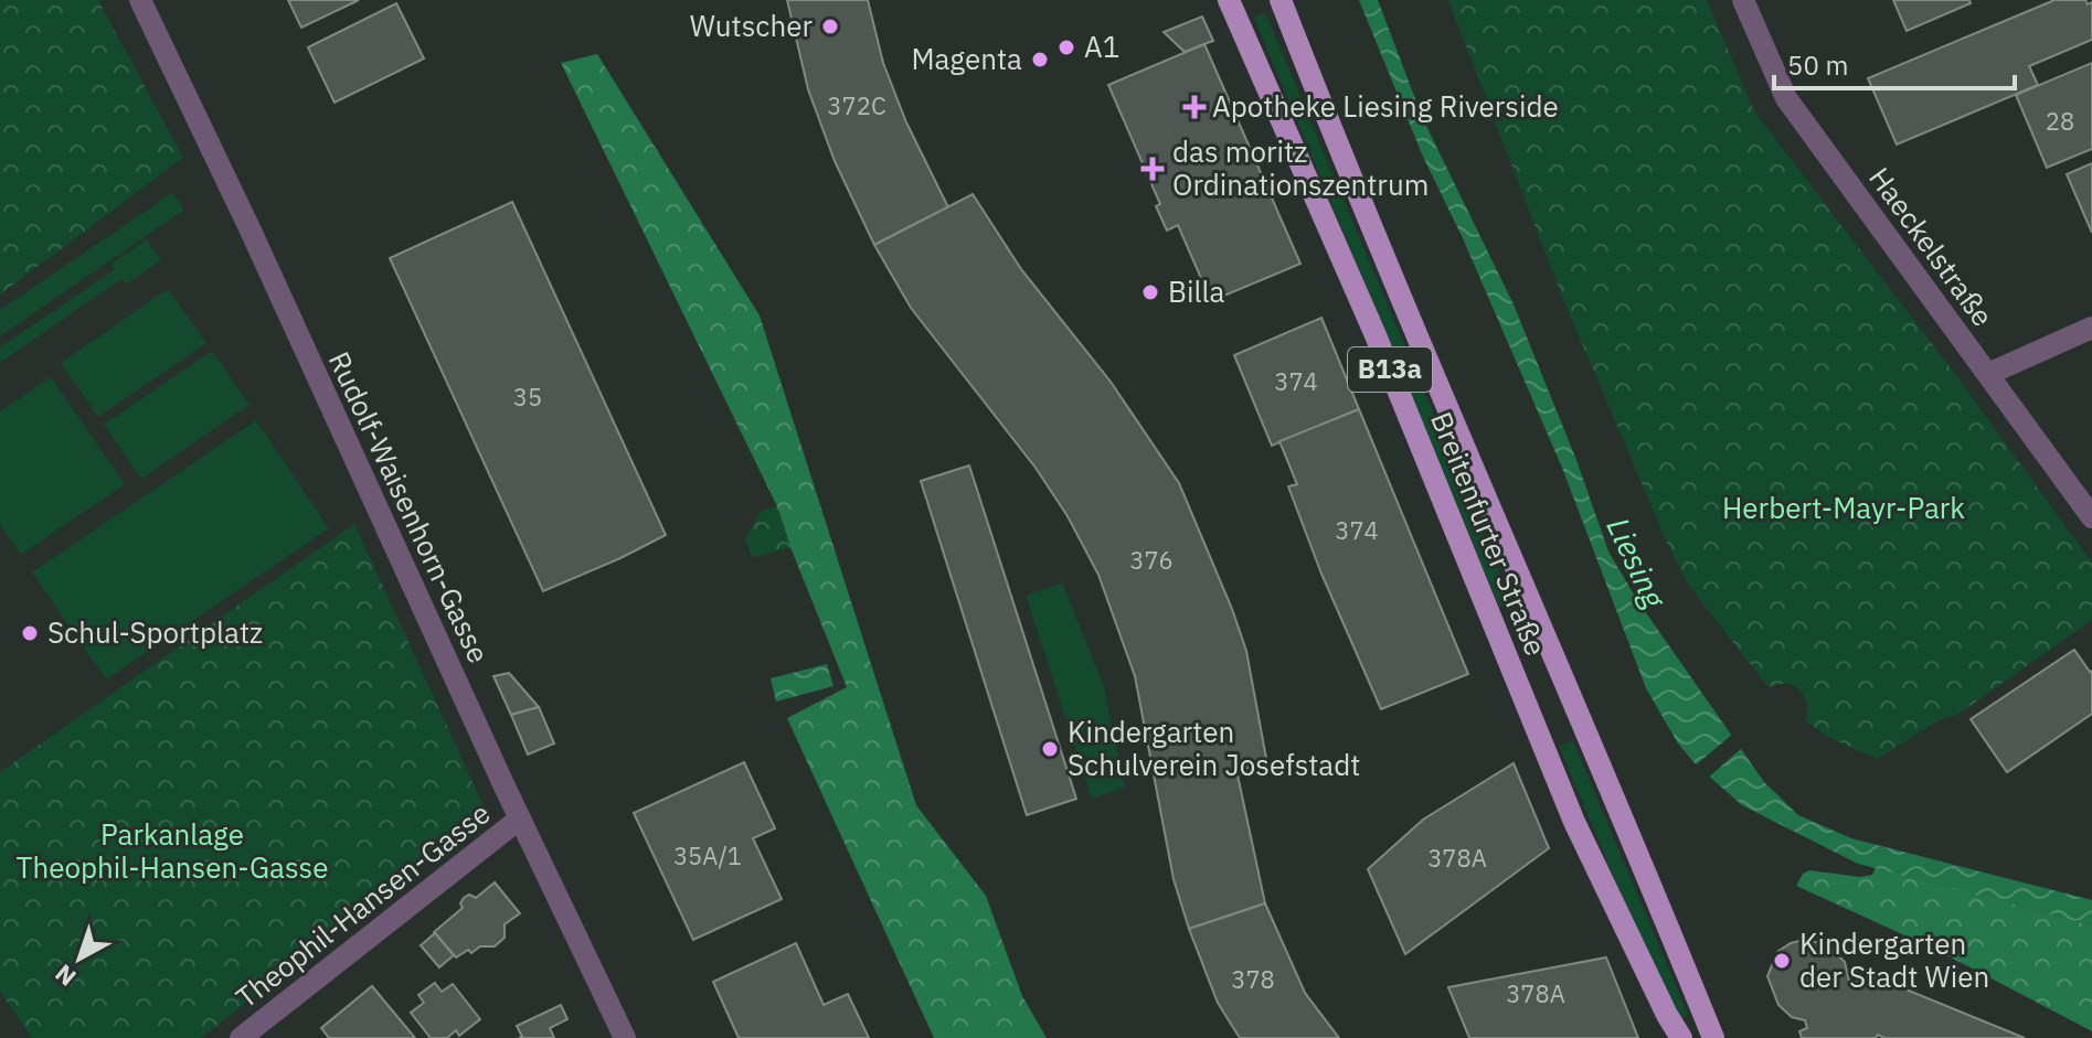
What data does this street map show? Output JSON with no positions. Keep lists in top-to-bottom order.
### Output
{
  "streets": {
    "main road": ["B13a", "Breitenfurter Straße"],
    "street": ["Haeckelstraße", "Rudolf-Waisenhorn-Gasse", "Theophil-Hansen-Gasse"]
  },
  "crossings": [
    ["Rudolf-Waisenhorn-Gasse", "Theophil-Hansen-Gasse"]
  ],
  "water": ["Liesing"],
  "parks": ["Herbert-Mayr-Park", "Parkanlage Theophil-Hansen-Gasse"],
  "places": {
    "other": [
      "Wutscher",
      "A1",
      "Magenta",
      "Billa",
      "Schul-Sportplatz",
      "Kindergarten Schulverein Josefstadt",
      "Kindergarten der Stadt Wien"
    ],
    "health": ["Apotheke Liesing Riverside", "das moritz Ordinationszentrum"]
  },
  "house_numbers": [
    "372C",
    "28",
    "374",
    "35",
    "374",
    "376",
    "35A/1",
    "378A",
    "378",
    "378A"
  ],
  "scale_bar": "50 m",
  "north": "bottom left"
}
